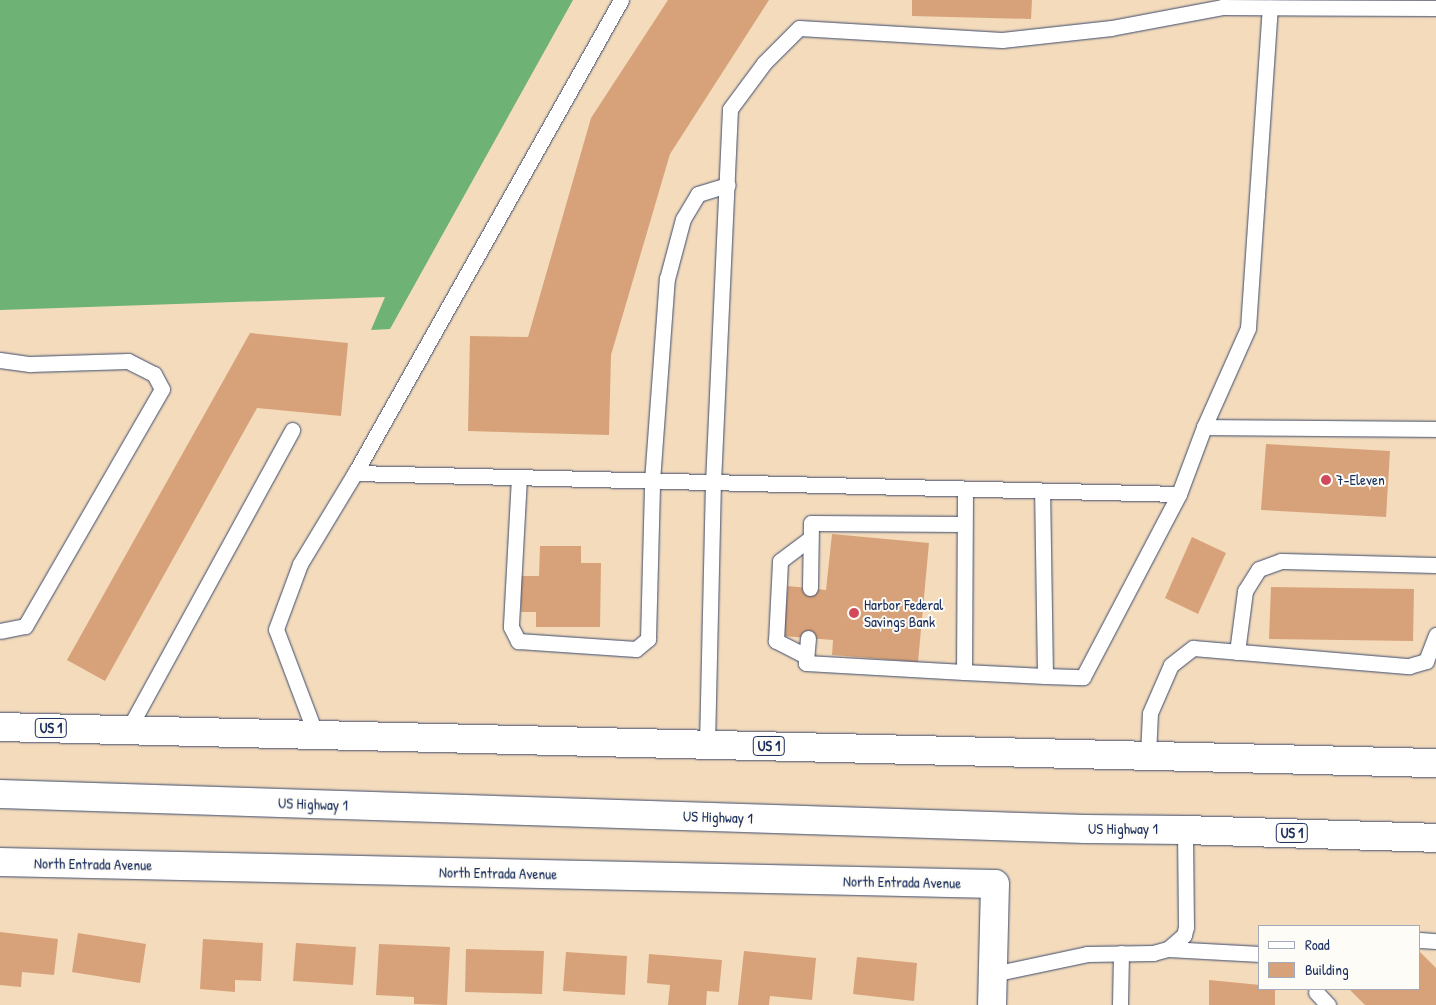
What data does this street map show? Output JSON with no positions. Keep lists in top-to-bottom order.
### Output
{
  "streets": {
    "main road": ["US 1", "US Highway 1", "North Entrada Avenue"]
  },
  "places": ["7-Eleven", "Harbor Federal Savings Bank"],
  "legend": ["Road", "Building"]
}
